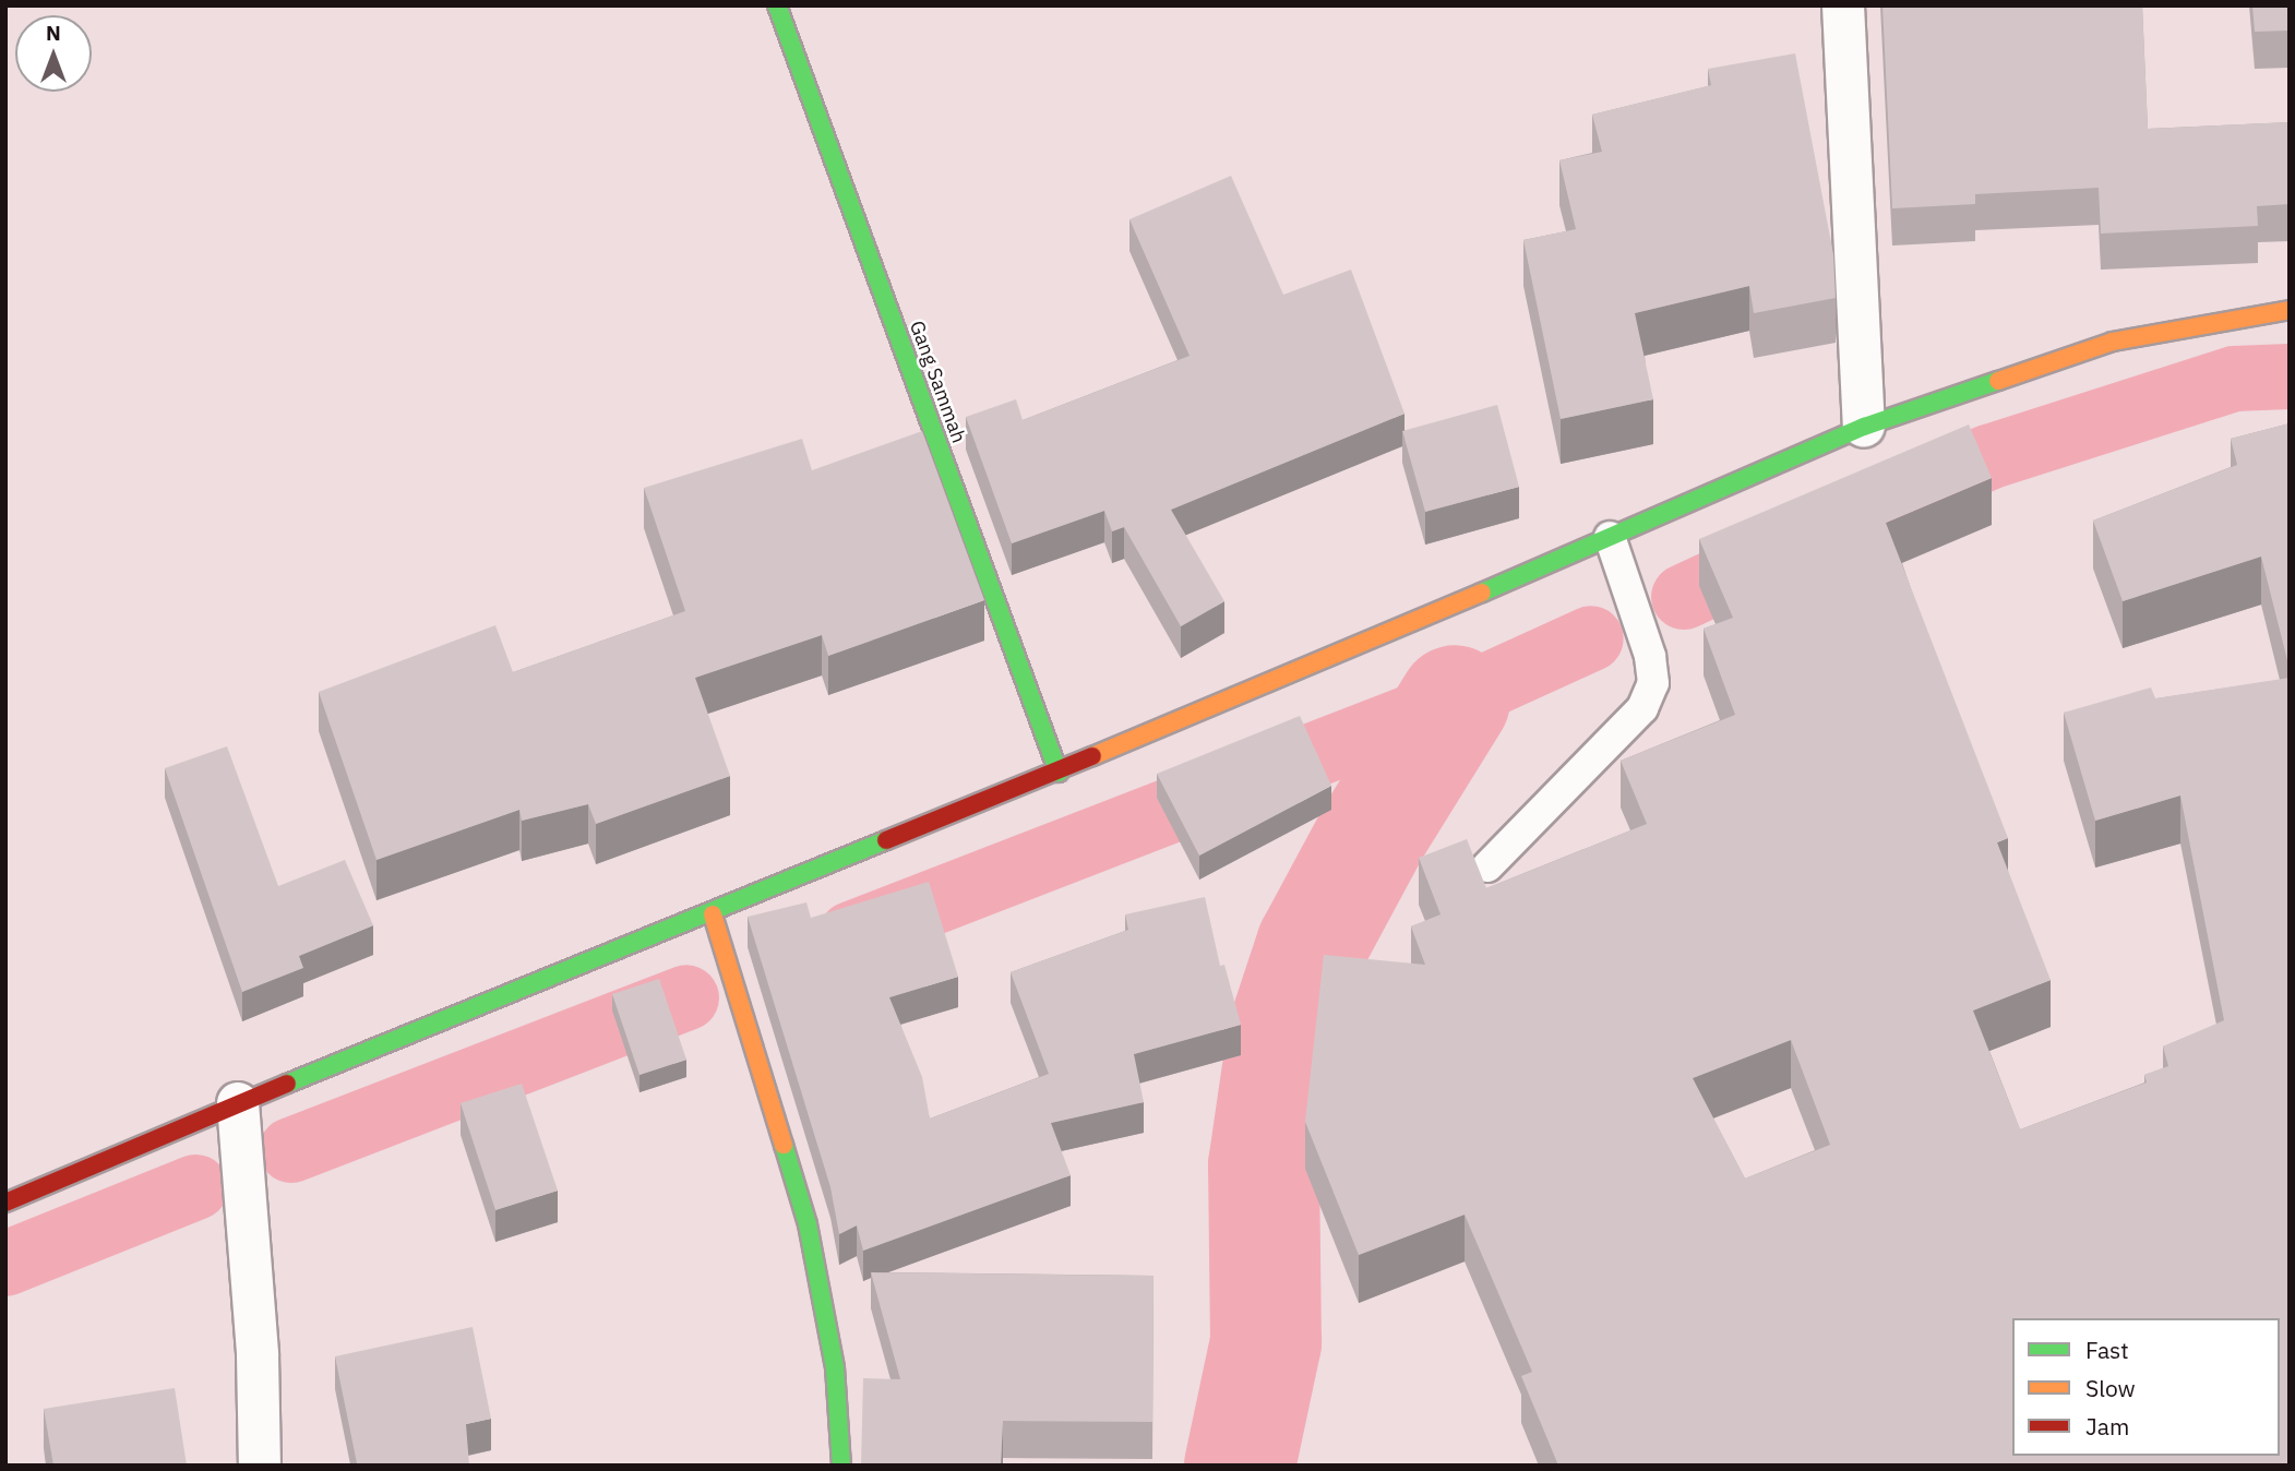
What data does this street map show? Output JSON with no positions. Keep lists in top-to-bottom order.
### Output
{
  "streets": {
    "main road": ["Gang Sammah"]
  },
  "legend": ["Fast", "Slow", "Jam"],
  "north": "top"
}
